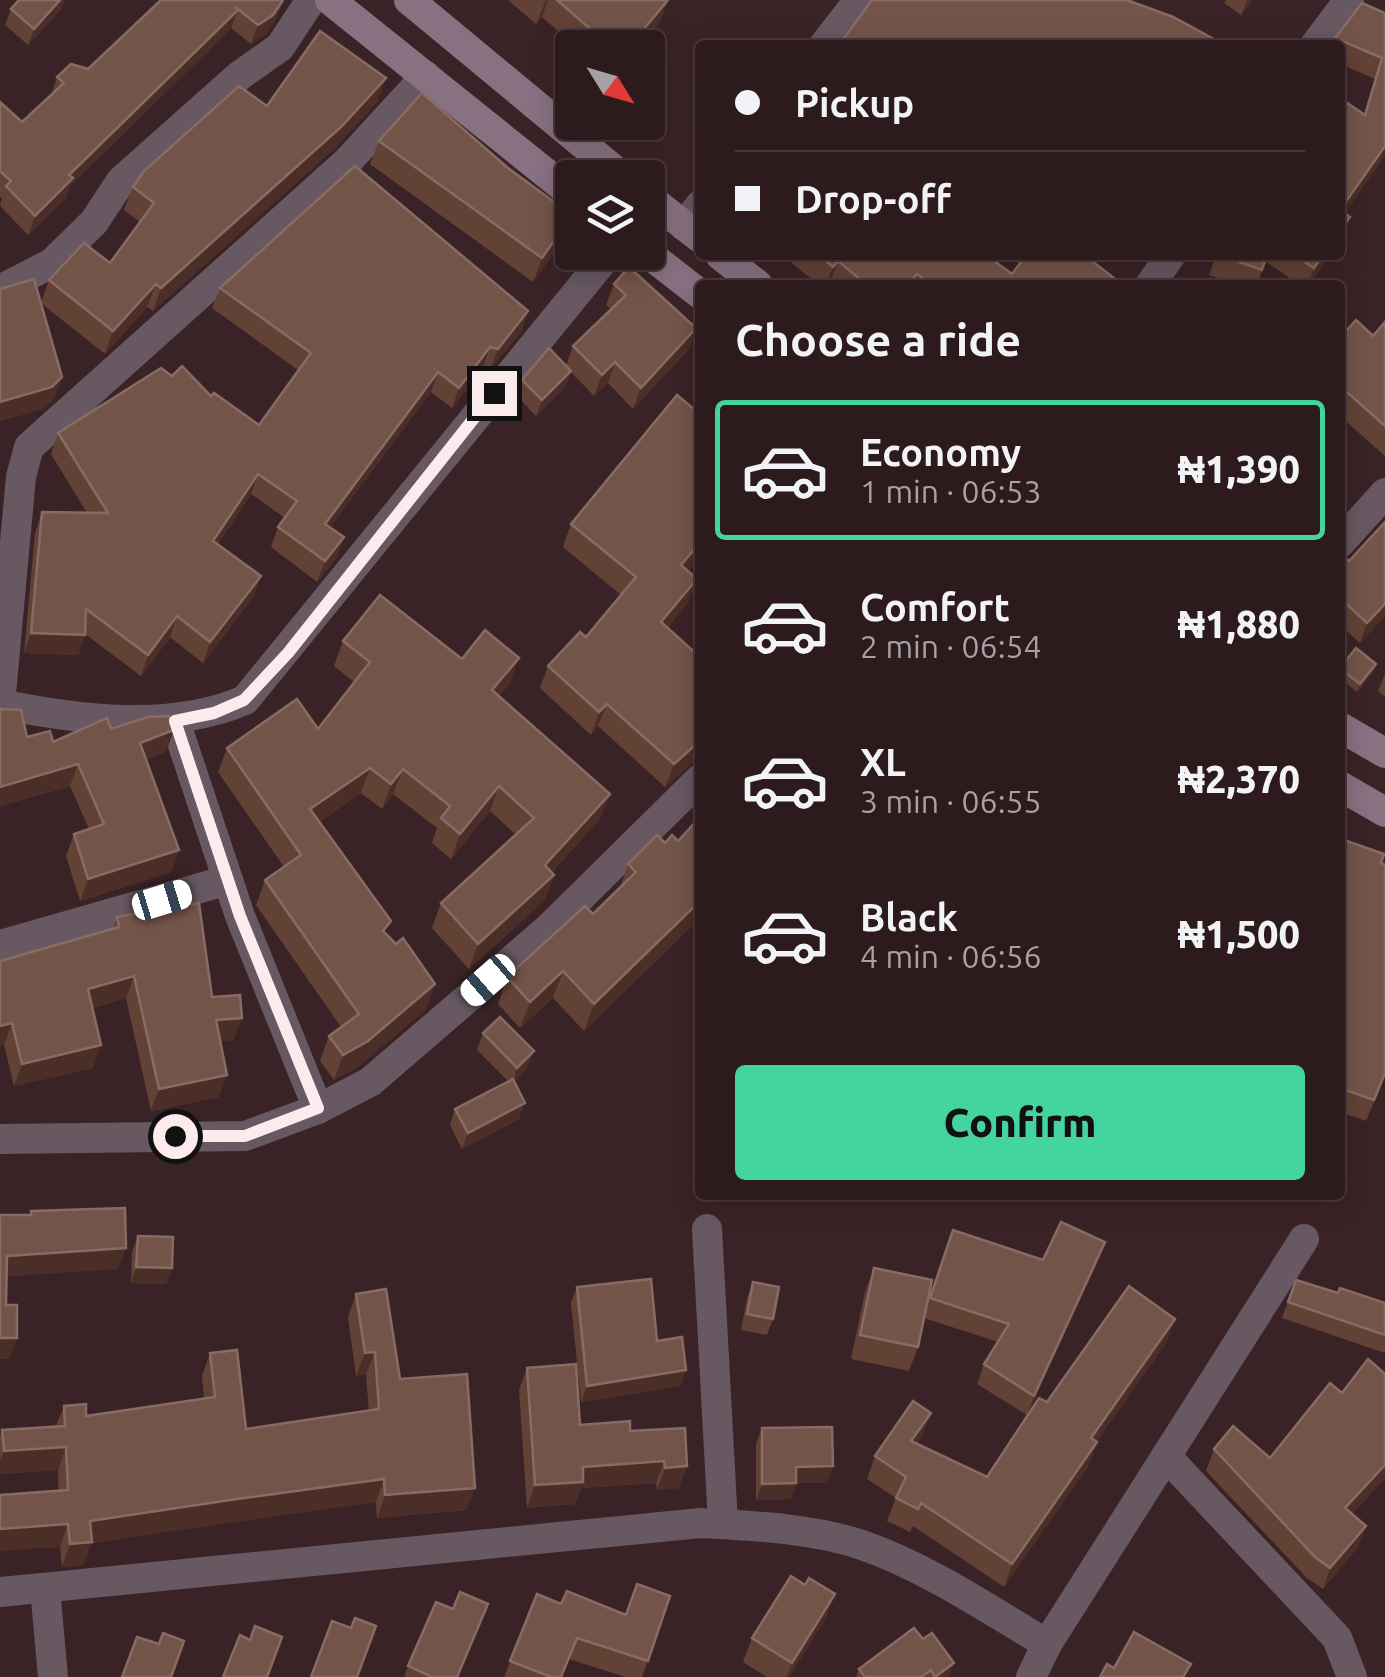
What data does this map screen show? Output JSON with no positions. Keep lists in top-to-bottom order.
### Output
{
  "north": "bottom right",
  "page": {
    "banner": ["Pickup", "Drop-off"],
    "heading": "Choose a ride",
    "list": [
      {
        "name": "Economy",
        "note": "1 min · 06:53",
        "value": "₦1,390"
      },
      {
        "name": "Comfort",
        "note": "2 min · 06:54",
        "value": "₦1,880"
      },
      {
        "name": "XL",
        "note": "3 min · 06:55",
        "value": "₦2,370"
      },
      {
        "name": "Black",
        "note": "4 min · 06:56",
        "value": "₦1,500"
      }
    ],
    "buttons": "Confirm"
  }
}
